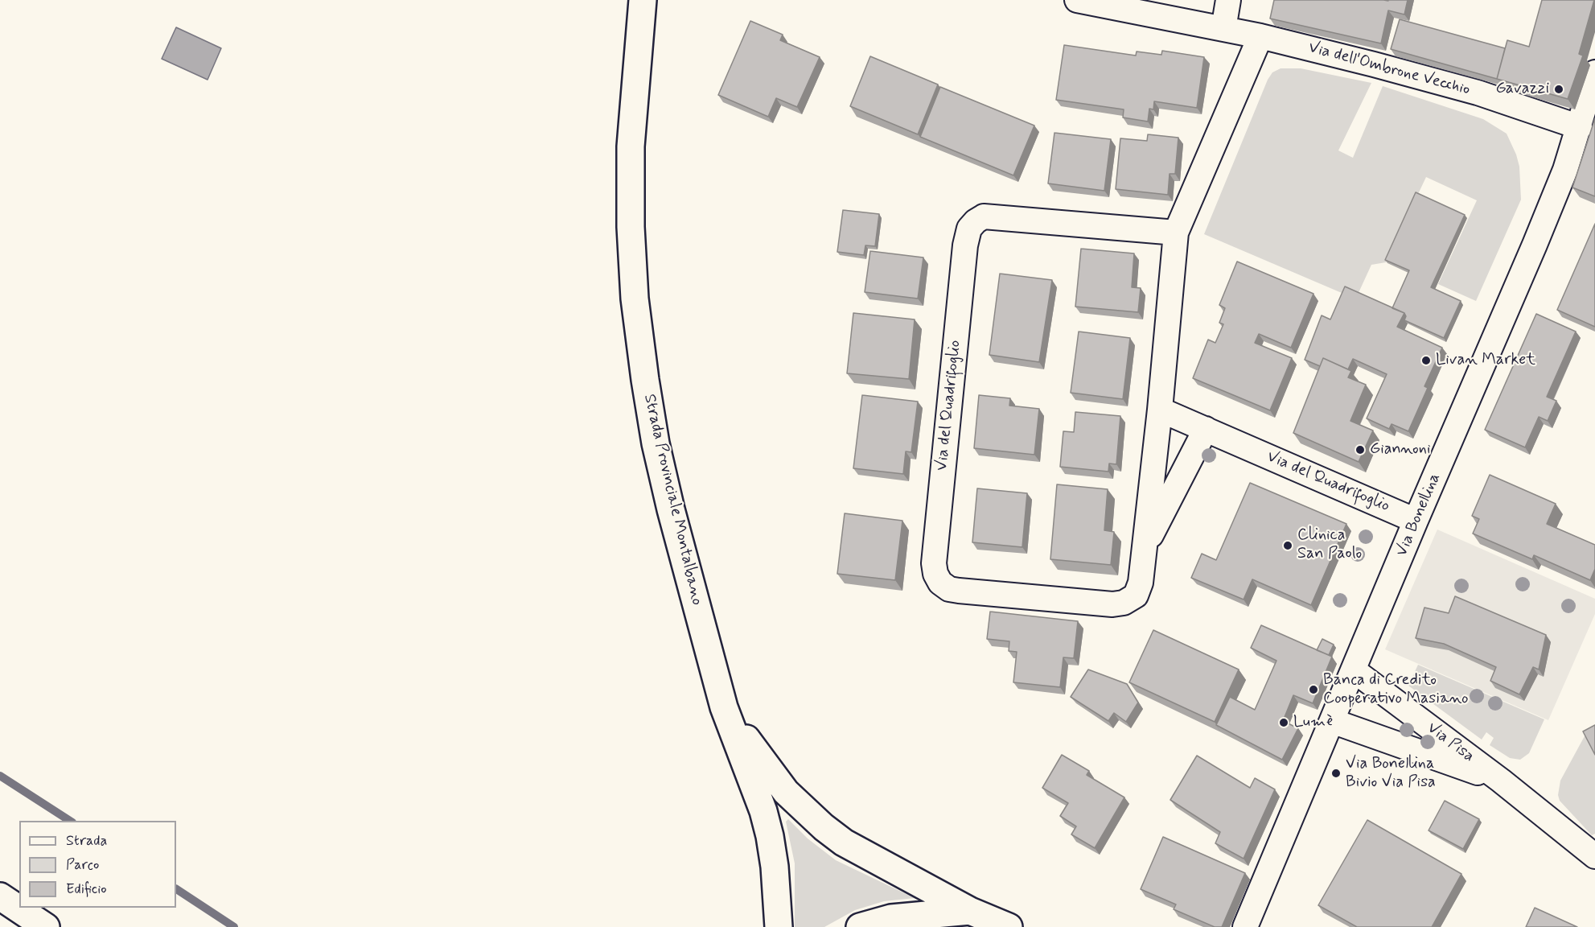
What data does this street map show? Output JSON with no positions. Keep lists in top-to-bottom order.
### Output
{
  "streets": {
    "main road": ["Strada Provinciale Montalbano"],
    "street": [
      "Via dell'Ombrone Vecchio",
      "Via del Quadrifoglio",
      "Via Bonellina",
      "Via Pisa"
    ]
  },
  "crossings": [
    ["Via dell'Ombrone Vecchio", "Via Bonellina"],
    ["Via del Quadrifoglio", "Via Bonellina"],
    ["Via Bonellina", "Via Pisa"]
  ],
  "places": [
    "Gavazzi",
    "Livan Market",
    "Giannoni",
    "Clinica San Paolo",
    "Banca di Credito Cooperativo Masiano",
    "Lumè",
    "Via Bonellina Bivio Via Pisa"
  ],
  "legend": ["Strada", "Parco", "Edificio"]
}
